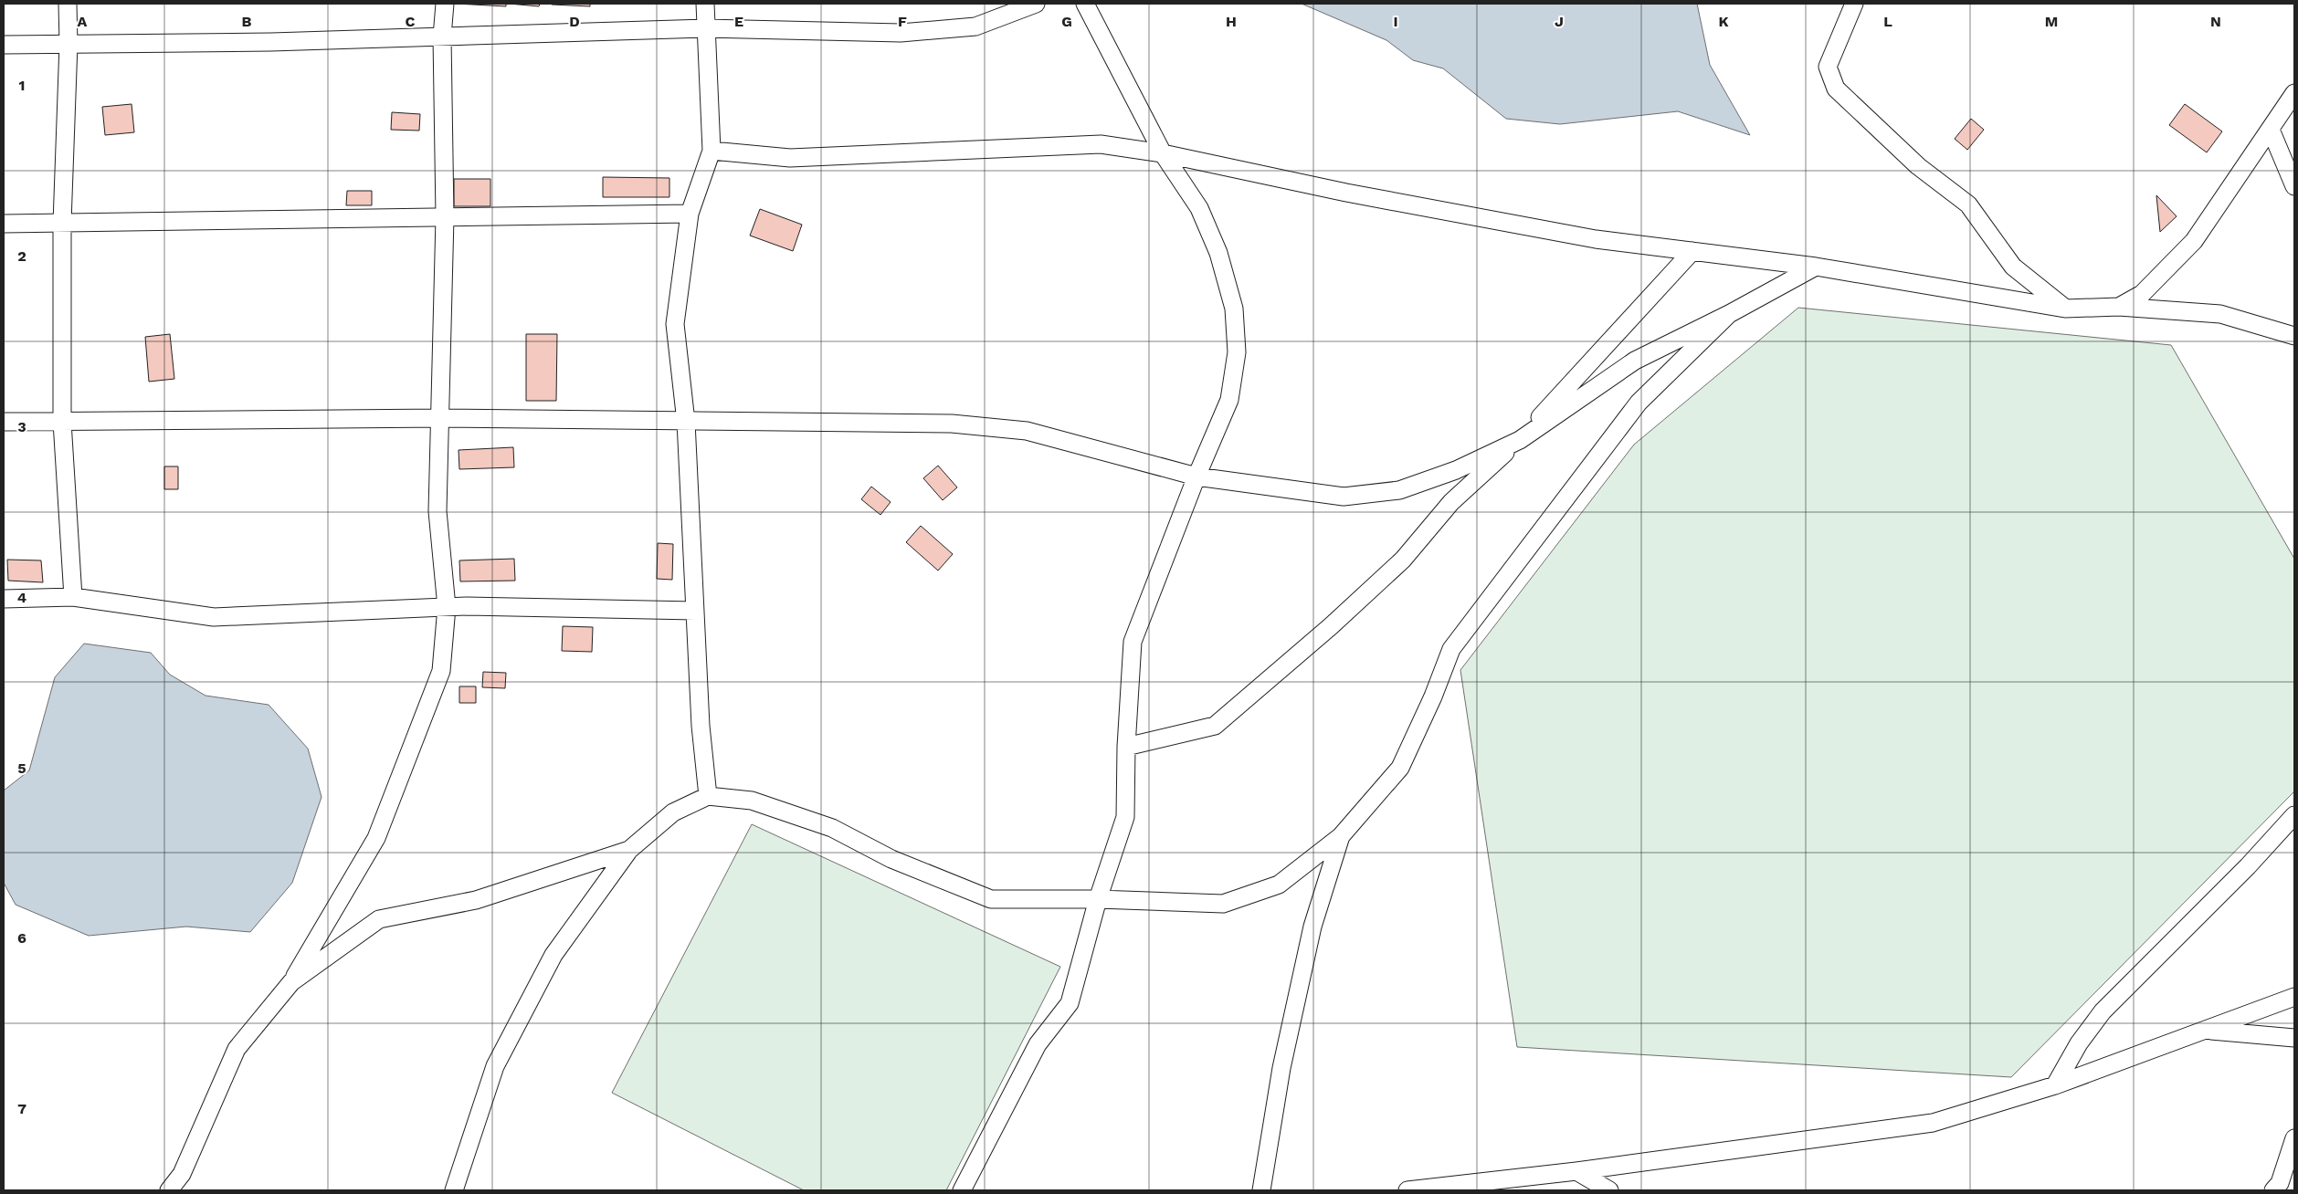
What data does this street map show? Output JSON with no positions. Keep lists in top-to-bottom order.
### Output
{
  "grid": {
    "columns": [
      "A",
      "B",
      "C",
      "D",
      "E",
      "F",
      "G",
      "H",
      "I",
      "J",
      "K",
      "L",
      "M",
      "N"
    ],
    "rows": [
      "1",
      "2",
      "3",
      "4",
      "5",
      "6",
      "7"
    ]
  }
}
